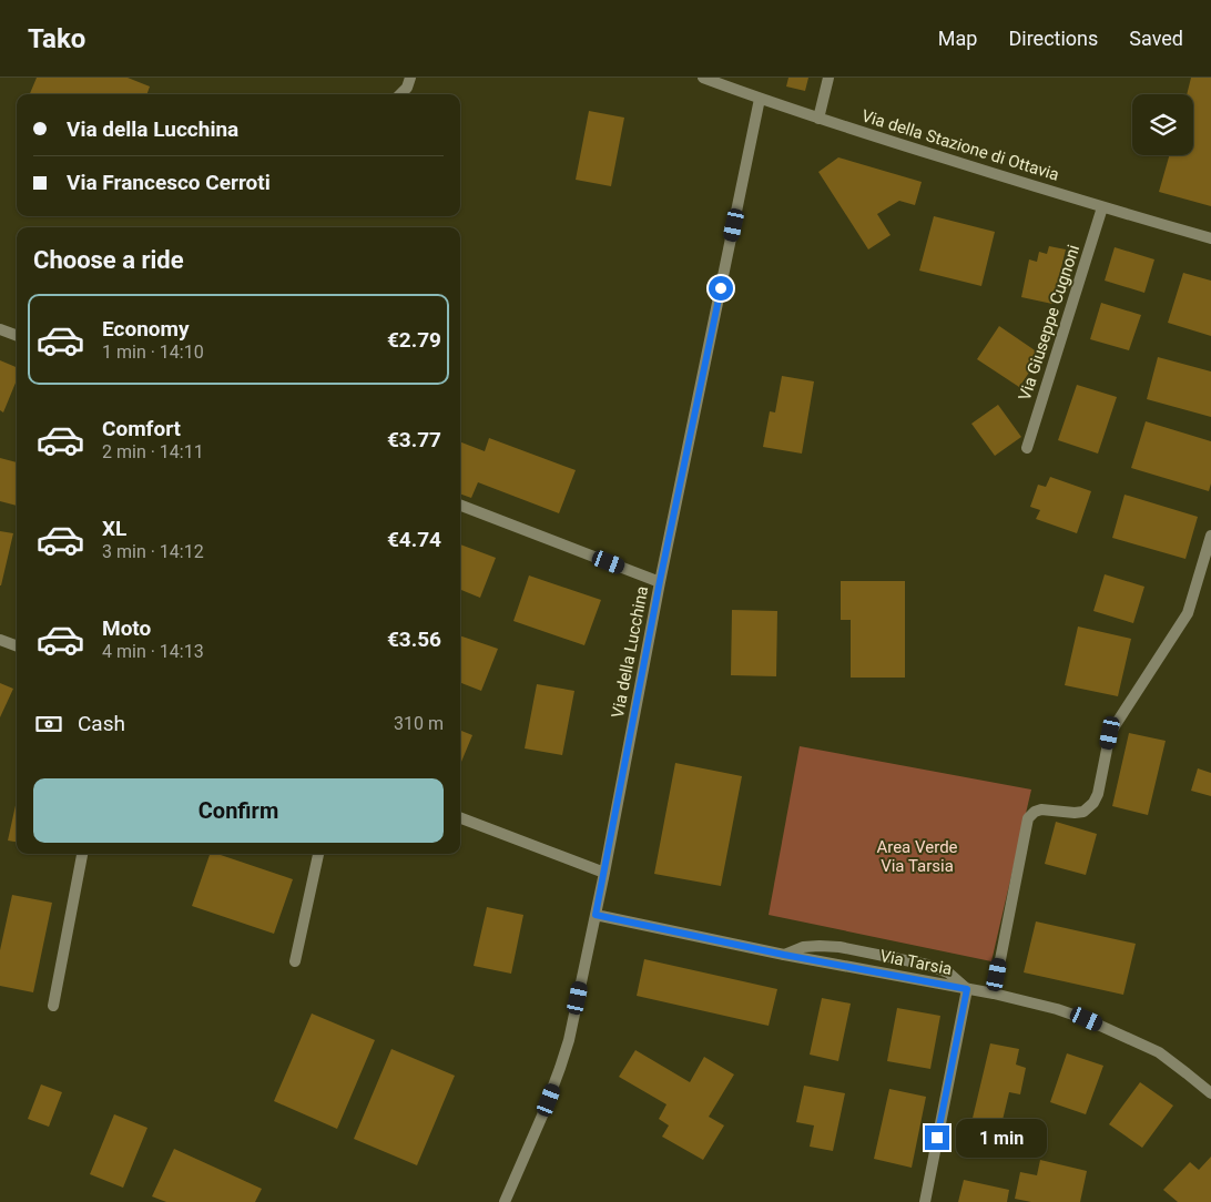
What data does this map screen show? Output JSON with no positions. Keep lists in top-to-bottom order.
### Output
{
  "streets": {
    "street": [
      "Via della Stazione di Ottavia",
      "Via Giuseppe Cugnoni",
      "Via della Lucchina",
      "Via Tarsia"
    ]
  },
  "crossings": [
    ["Via della Stazione di Ottavia", "Via Giuseppe Cugnoni"],
    ["Via della Stazione di Ottavia", "Via della Lucchina"],
    ["Via della Lucchina", "Via Tarsia"]
  ],
  "parks": ["Area Verde Via Tarsia"],
  "page": {
    "header": "Tako",
    "nav": ["Map", "Directions", "Saved"],
    "banner": ["Via della Lucchina", "Via Francesco Cerroti"],
    "heading": "Choose a ride",
    "list": [
      {
        "name": "Economy",
        "note": "1 min · 14:10",
        "value": "€2.79"
      },
      {
        "name": "Comfort",
        "note": "2 min · 14:11",
        "value": "€3.77"
      },
      {
        "name": "XL",
        "note": "3 min · 14:12",
        "value": "€4.74"
      },
      {
        "name": "Moto",
        "note": "4 min · 14:13",
        "value": "€3.56"
      }
    ],
    "pay": ["Cash", "310 m"],
    "buttons": "Confirm",
    "bubble": "1 min"
  }
}
